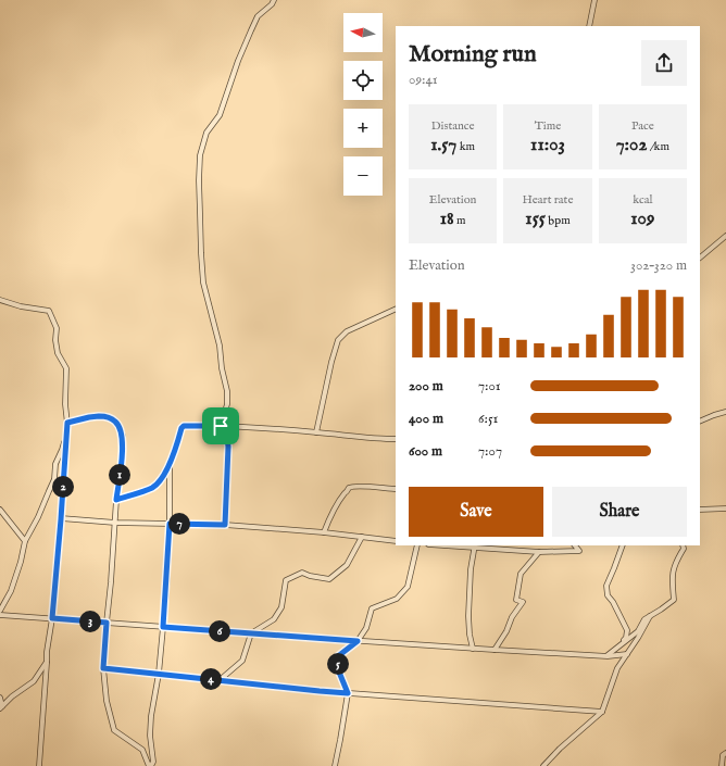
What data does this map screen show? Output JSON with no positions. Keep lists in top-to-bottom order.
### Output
{
  "north": "left",
  "page": {
    "map_buttons": ["+", "−"],
    "heading": ["Morning run", "09:41"],
    "stats": [
      ["Distance", "1.57 km"],
      ["Time", "11:03"],
      ["Pace", "7:02 /km"],
      ["Elevation", "18 m"],
      ["Heart rate", "155 bpm"],
      ["kcal", "109"]
    ],
    "chart": ["Elevation", "302–320 m"],
    "list": [
      {
        "name": "200 m",
        "note": "7:01"
      },
      {
        "name": "400 m",
        "note": "6:51"
      },
      {
        "name": "600 m",
        "note": "7:07"
      }
    ],
    "pins": [
      "1",
      "2",
      "7",
      "3",
      "6",
      "5",
      "4"
    ],
    "buttons": ["Save", "Share"]
  }
}
